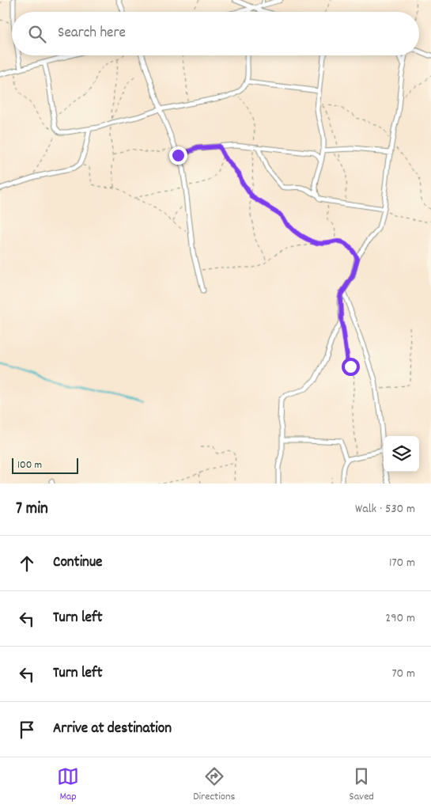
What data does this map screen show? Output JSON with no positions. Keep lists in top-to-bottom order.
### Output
{
  "scale_bar": "100 m",
  "page": {
    "search": "Search here",
    "scale": "100 m",
    "heading": ["7 min", "Walk · 530 m"],
    "list": [
      ["Continue", "170 m"],
      ["Turn left", "290 m"],
      ["Turn left", "70 m"],
      "Arrive at destination"
    ],
    "nav": ["Map", "Directions", "Saved"]
  }
}
